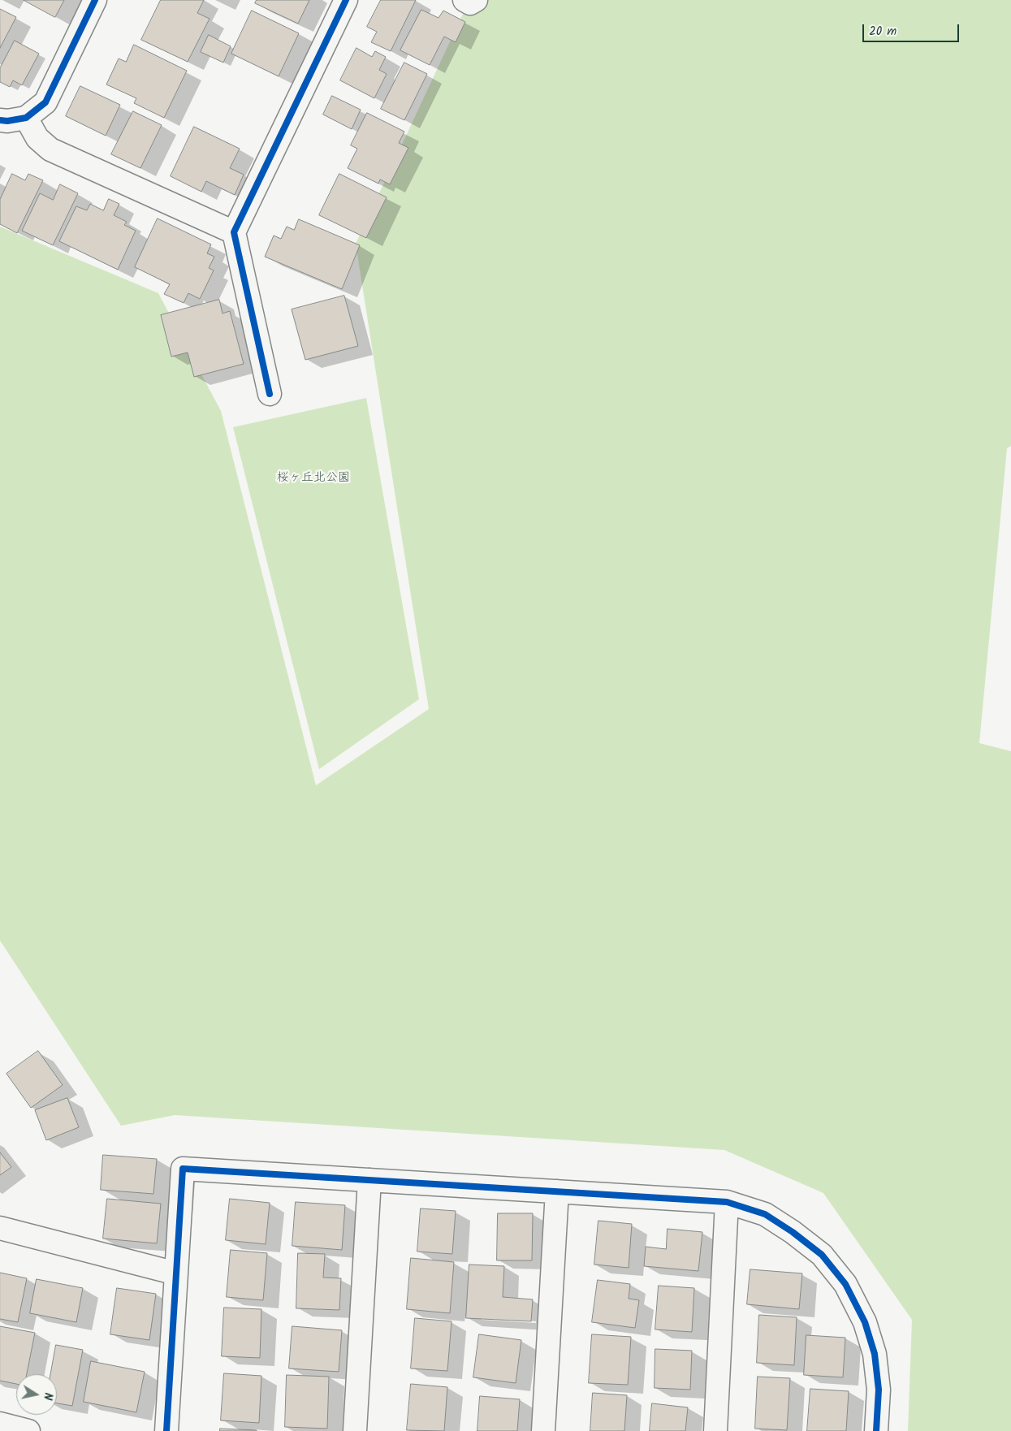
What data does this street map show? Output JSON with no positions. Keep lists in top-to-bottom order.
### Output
{
  "parks": ["桜ヶ丘北公園"],
  "scale_bar": "20 m",
  "north": "right"
}
